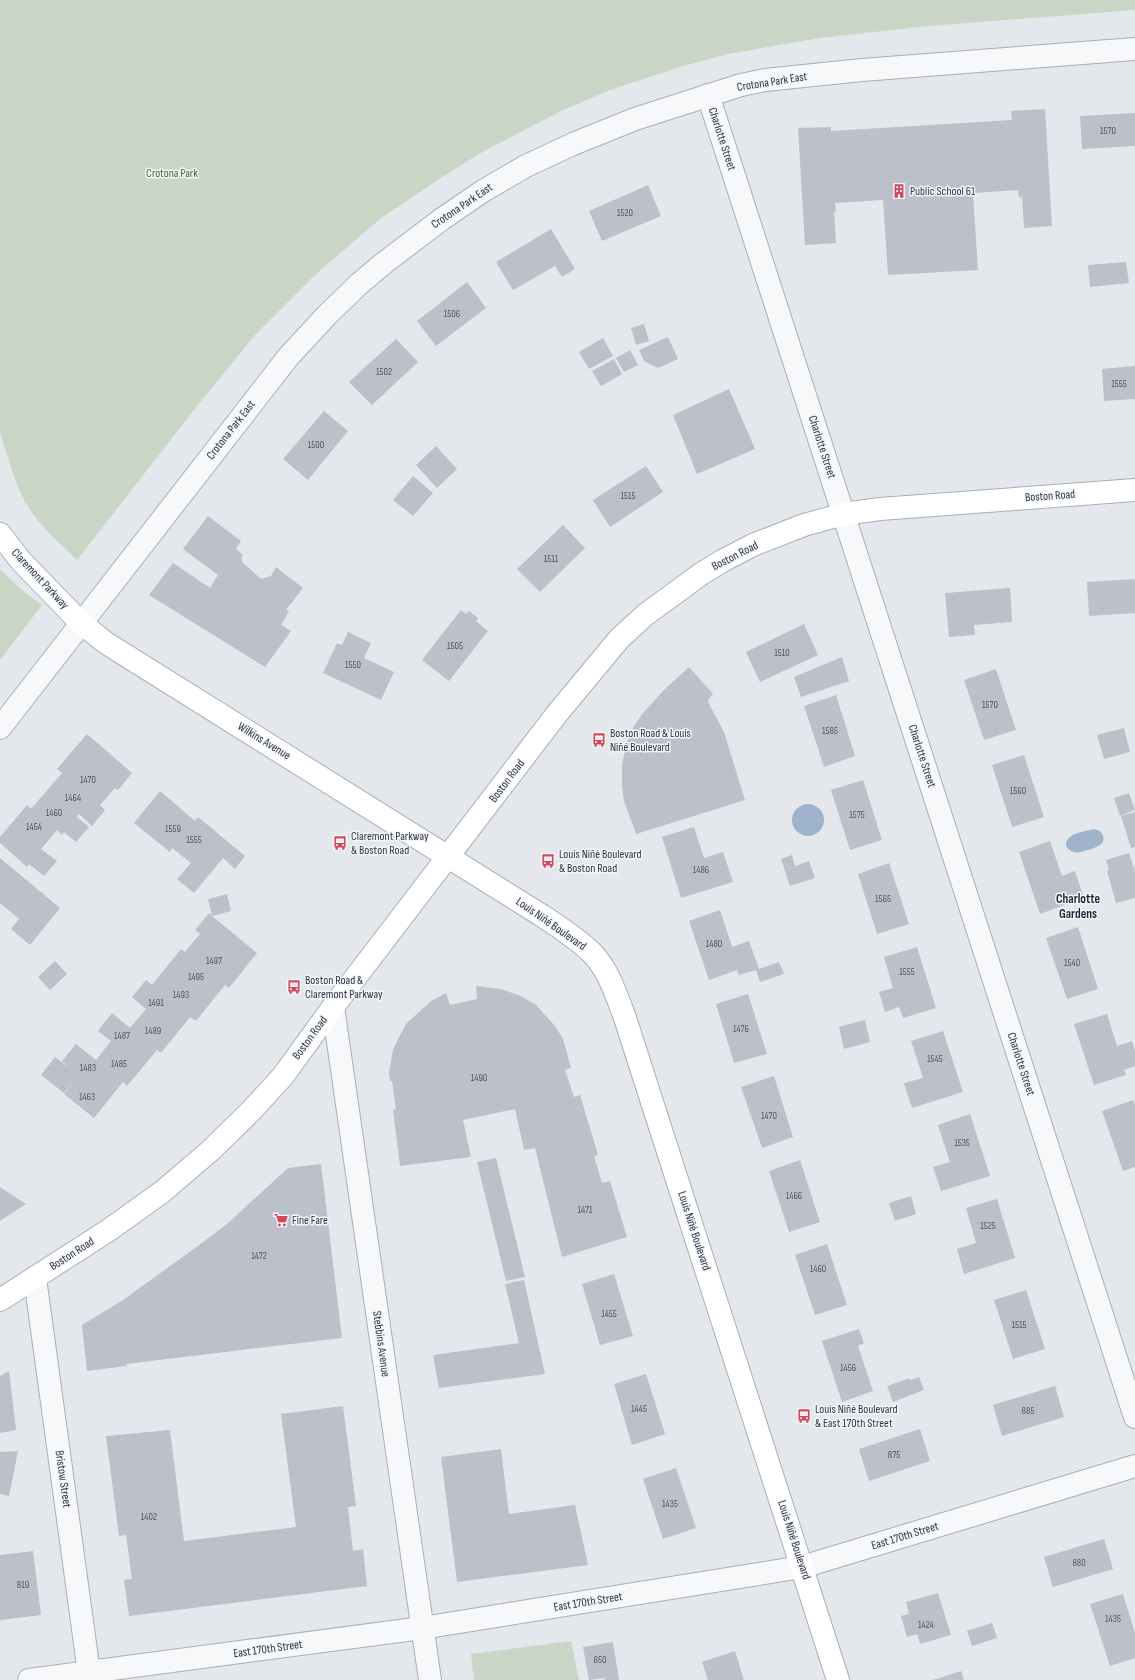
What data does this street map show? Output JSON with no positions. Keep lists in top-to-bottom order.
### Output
{
  "streets": {
    "street": [
      "Crotona Park East",
      "Charlotte Street",
      "Boston Road",
      "Claremont Parkway",
      "Wilkins Avenue",
      "Louis Niñé Boulevard",
      "Stebbins Avenue",
      "Bristow Street",
      "East 170th Street"
    ]
  },
  "crossings": [
    ["Crotona Park East", "Charlotte Street"],
    ["Crotona Park East", "Claremont Parkway"],
    ["Crotona Park East", "Wilkins Avenue"],
    ["Charlotte Street", "Boston Road"],
    ["Boston Road", "Wilkins Avenue"],
    ["Boston Road", "Louis Niñé Boulevard"],
    ["Boston Road", "Stebbins Avenue"],
    ["Boston Road", "Bristow Street"],
    ["Claremont Parkway", "Wilkins Avenue"],
    ["Wilkins Avenue", "Louis Niñé Boulevard"],
    ["Louis Niñé Boulevard", "East 170th Street"],
    ["Stebbins Avenue", "East 170th Street"],
    ["Bristow Street", "East 170th Street"]
  ],
  "districts": ["Charlotte Gardens"],
  "parks": ["Crotona Park"],
  "places": {
    "building": ["Public School 61"],
    "bus stop": [
      "Boston Road & Louis Niñé Boulevard",
      "Claremont Parkway & Boston Road",
      "Louis Niñé Boulevard & Boston Road",
      "Boston Road & Claremont Parkway",
      "Louis Niñé Boulevard & East 170th Street"
    ],
    "supermarket": ["Fine Fare"]
  },
  "house_numbers": [
    "1570",
    "1520",
    "1506",
    "1502",
    "1555",
    "1500",
    "1515",
    "1511",
    "1505",
    "1510",
    "1550",
    "1570",
    "1585",
    "1470",
    "1560",
    "1464",
    "1460",
    "1575",
    "1454",
    "1559",
    "1555",
    "1486",
    "1565",
    "1480",
    "1497",
    "1540",
    "1555",
    "1495",
    "1493",
    "1491",
    "1476",
    "1489",
    "1487",
    "1545",
    "1485",
    "1483",
    "1490",
    "1463",
    "1470",
    "1535",
    "1466",
    "1471",
    "1525",
    "1472",
    "1460",
    "1455",
    "1515",
    "1456",
    "1445",
    "885",
    "875",
    "1435",
    "1402",
    "880",
    "819",
    "1435",
    "1424",
    "850"
  ]
}
